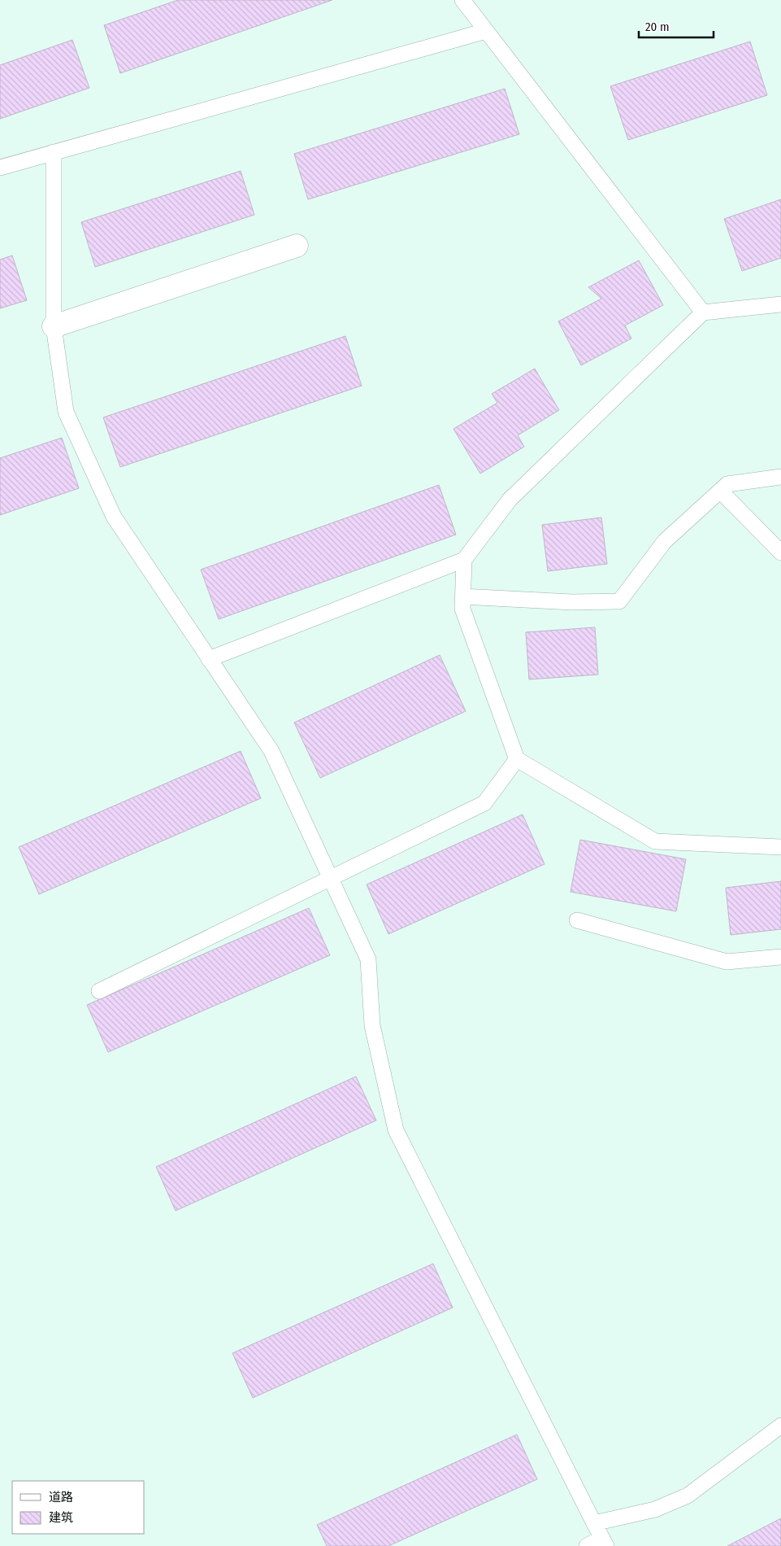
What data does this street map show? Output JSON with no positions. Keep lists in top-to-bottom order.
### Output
{
  "legend": ["道路", "建筑"],
  "scale_bar": "20 m"
}
